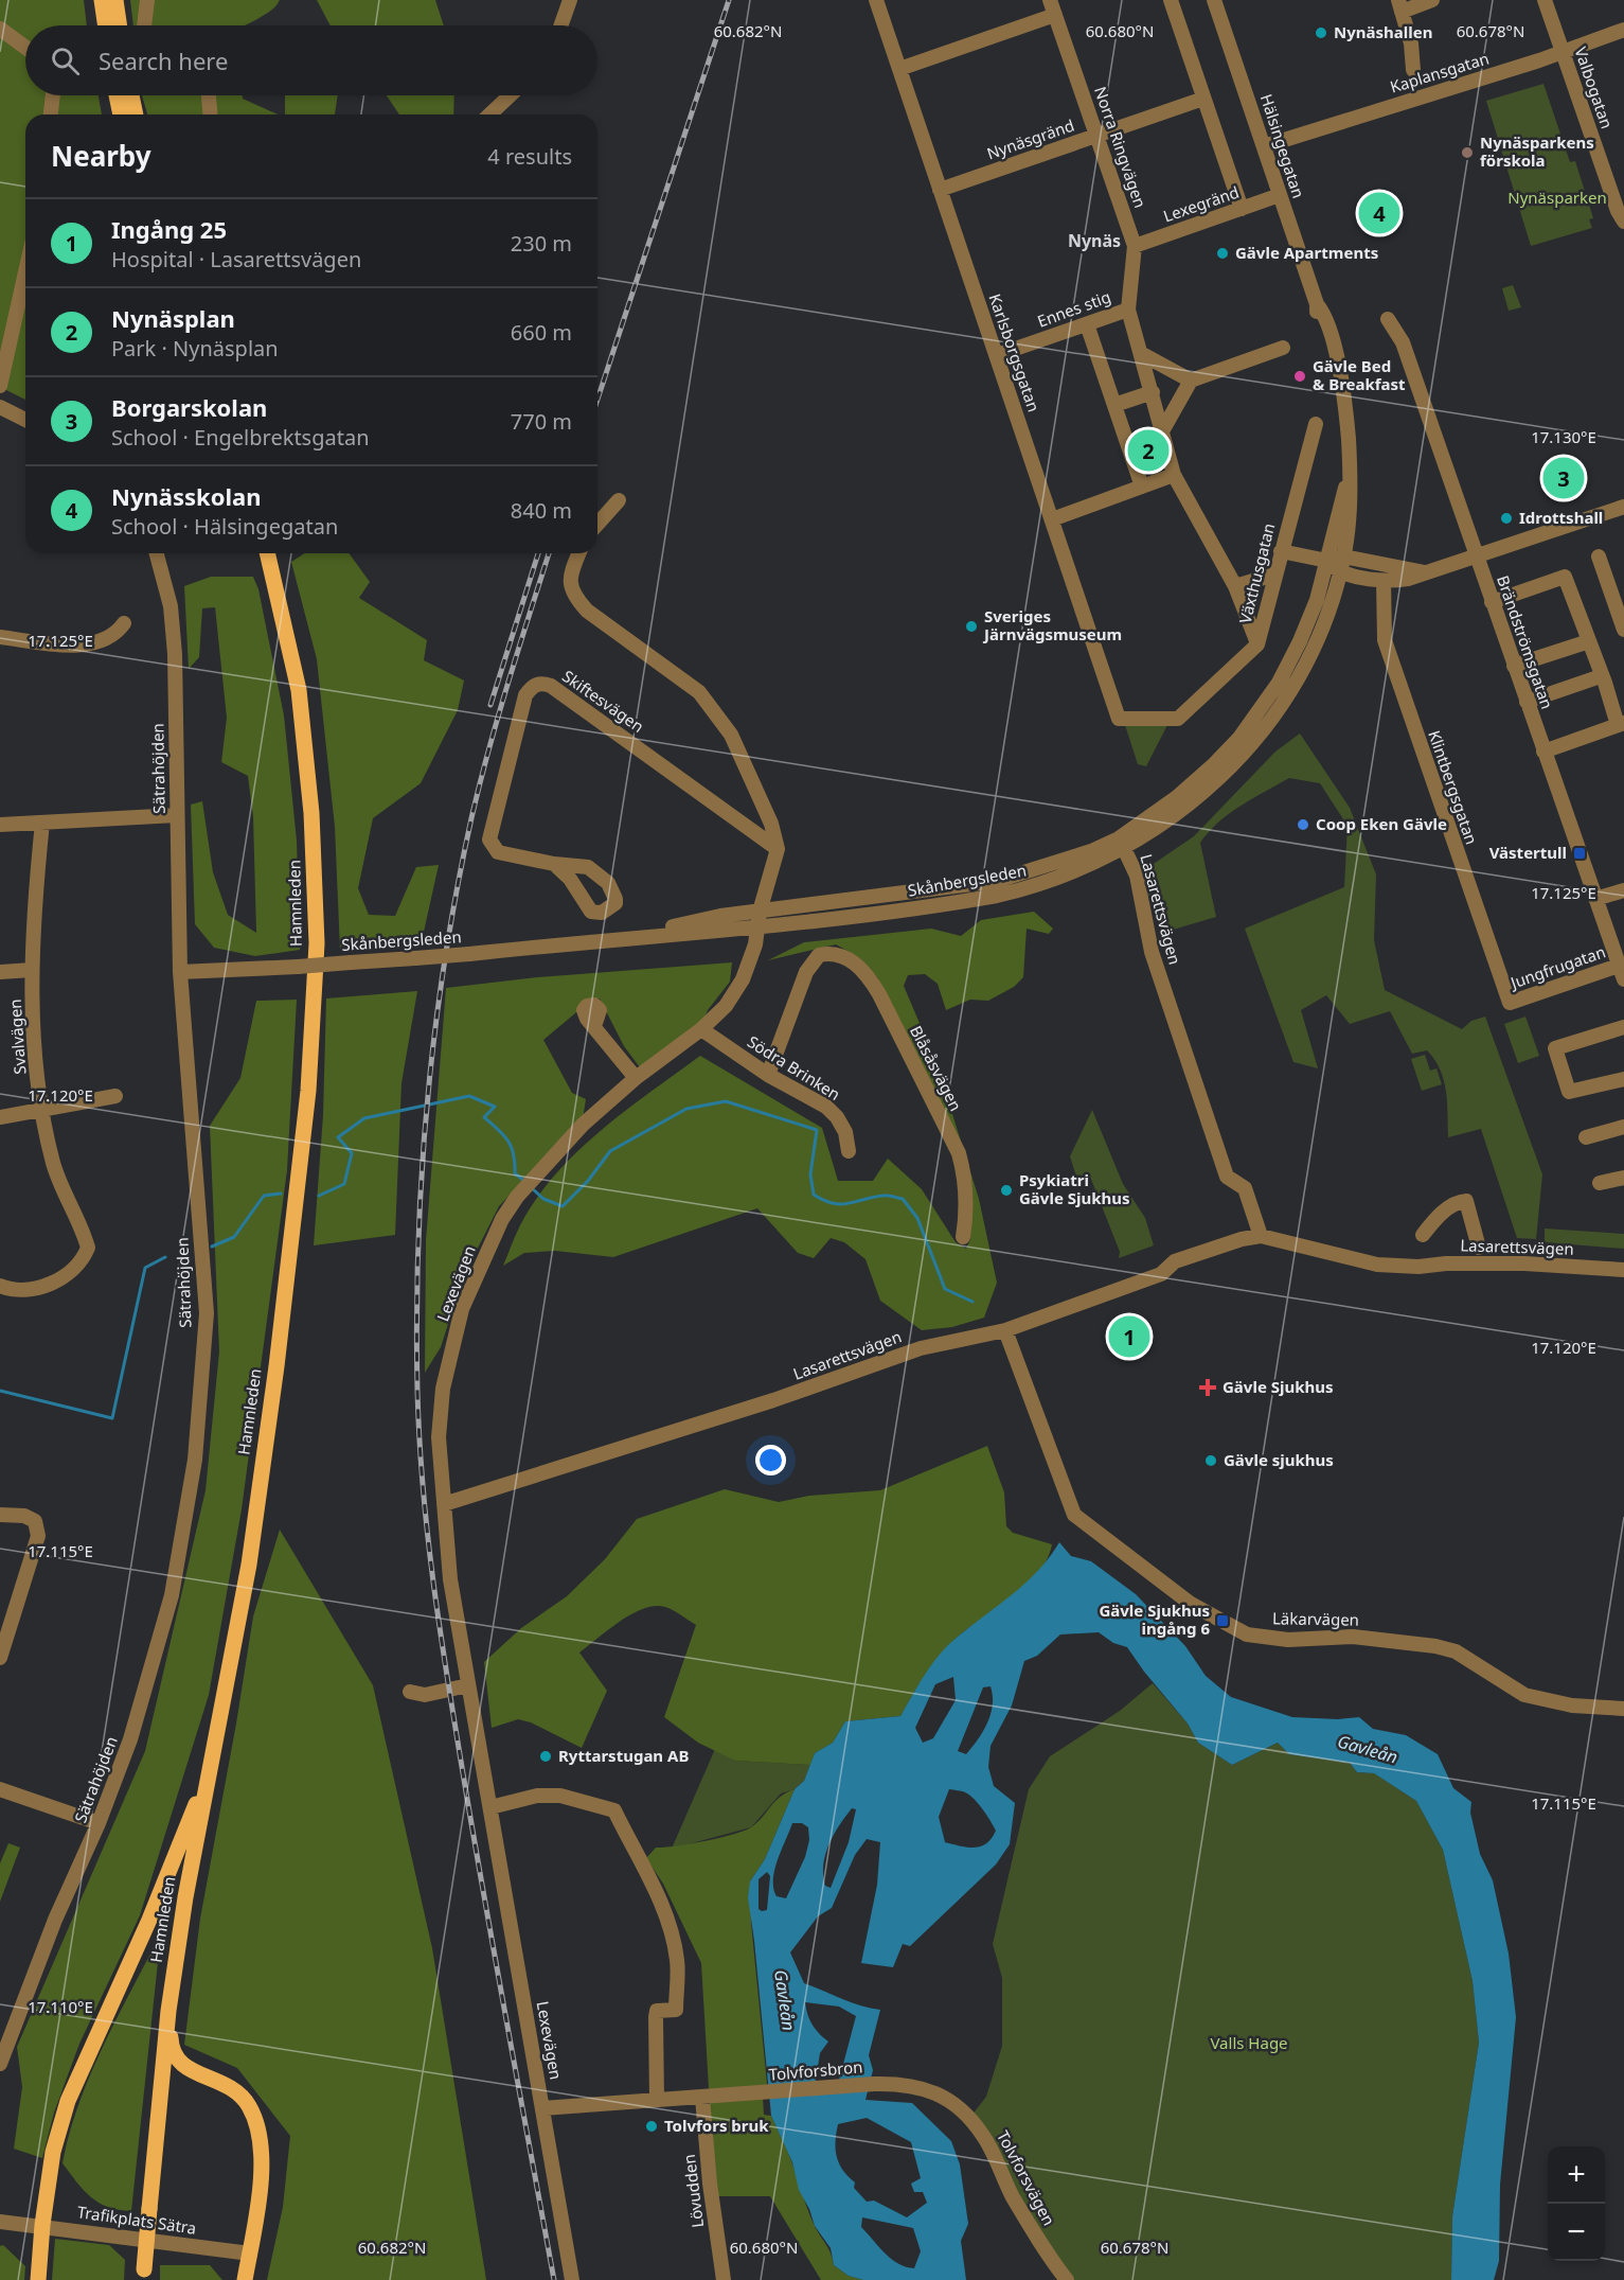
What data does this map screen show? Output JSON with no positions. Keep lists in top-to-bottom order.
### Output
{
  "streets": {
    "main road": ["Hamnleden"],
    "street": [
      "Kaplansgatan",
      "Valbogatan",
      "Nynäsgränd",
      "Hälsingegatan",
      "Norra Ringvägen",
      "Lexegränd",
      "Ennes stig",
      "Karlsborgsgatan",
      "Växthusgatan",
      "Brändströmsgatan",
      "Skiftesvägen",
      "Sätrahöjden",
      "Klintbergsgatan",
      "Skånbergsleden",
      "Lasarettsvägen",
      "Jungfrugatan",
      "Svalvägen",
      "Södra Brinken",
      "Blåsåsvägen",
      "Lexevägen",
      "Läkarvägen",
      "Tolvforsbron",
      "Tolvforsvägen",
      "Lövudden",
      "Trafikplats Sätra"
    ]
  },
  "crossings": [
    ["Kaplansgatan", "Valbogatan"],
    ["Kaplansgatan", "Hälsingegatan"],
    ["Nynäsgränd", "Norra Ringvägen"],
    ["Nynäsgränd", "Karlsborgsgatan"],
    ["Hälsingegatan", "Lexegränd"],
    ["Hälsingegatan", "Skånbergsleden"],
    ["Norra Ringvägen", "Lexegränd"],
    ["Norra Ringvägen", "Ennes stig"],
    ["Ennes stig", "Karlsborgsgatan"],
    ["Karlsborgsgatan", "Växthusgatan"],
    ["Brändströmsgatan", "Jungfrugatan"],
    ["Sätrahöjden", "Skånbergsleden"],
    ["Klintbergsgatan", "Jungfrugatan"],
    ["Skånbergsleden", "Lasarettsvägen"],
    ["Skånbergsleden", "Lexevägen"],
    ["Lasarettsvägen", "Lexevägen"],
    ["Lasarettsvägen", "Läkarvägen"],
    ["Södra Brinken", "Blåsåsvägen"],
    ["Södra Brinken", "Lexevägen"],
    ["Tolvforsbron", "Tolvforsvägen"],
    ["Tolvforsbron", "Lövudden"]
  ],
  "districts": ["Nynäs"],
  "water": ["Gavleån"],
  "parks": ["Nynäsparken", "Valls Hage"],
  "places": {
    "other": [
      "Nynäshallen",
      "Nynäsparkens förskola",
      "Gävle Apartments",
      "Gävle Bed & Breakfast",
      "Idrottshall",
      "Sveriges Järnvägsmuseum",
      "Coop Eken Gävle",
      "Psykiatri Gävle Sjukhus",
      "Gävle sjukhus",
      "Ryttarstugan AB",
      "Tolvfors bruk"
    ],
    "transit": ["Västertull", "Gävle Sjukhus ingång 6"],
    "health": ["Gävle Sjukhus"]
  },
  "page": {
    "search": "Search here",
    "heading": ["Nearby", "4 results"],
    "pins": [
      "4",
      "2",
      "3",
      "1"
    ],
    "list": [
      {
        "mark": "1",
        "name": "Ingång 25",
        "note": "Hospital · Lasarettsvägen",
        "value": "230 m"
      },
      {
        "mark": "2",
        "name": "Nynäsplan",
        "note": "Park · Nynäsplan",
        "value": "660 m"
      },
      {
        "mark": "3",
        "name": "Borgarskolan",
        "note": "School · Engelbrektsgatan",
        "value": "770 m"
      },
      {
        "mark": "4",
        "name": "Nynässkolan",
        "note": "School · Hälsingegatan",
        "value": "840 m"
      }
    ],
    "map_buttons": ["+", "−"]
  },
  "coordinates": [
    "60.682°N",
    "60.680°N",
    "60.678°N",
    "17.130°E",
    "17.125°E",
    "17.120°E",
    "17.115°E",
    "17.110°E"
  ]
}
